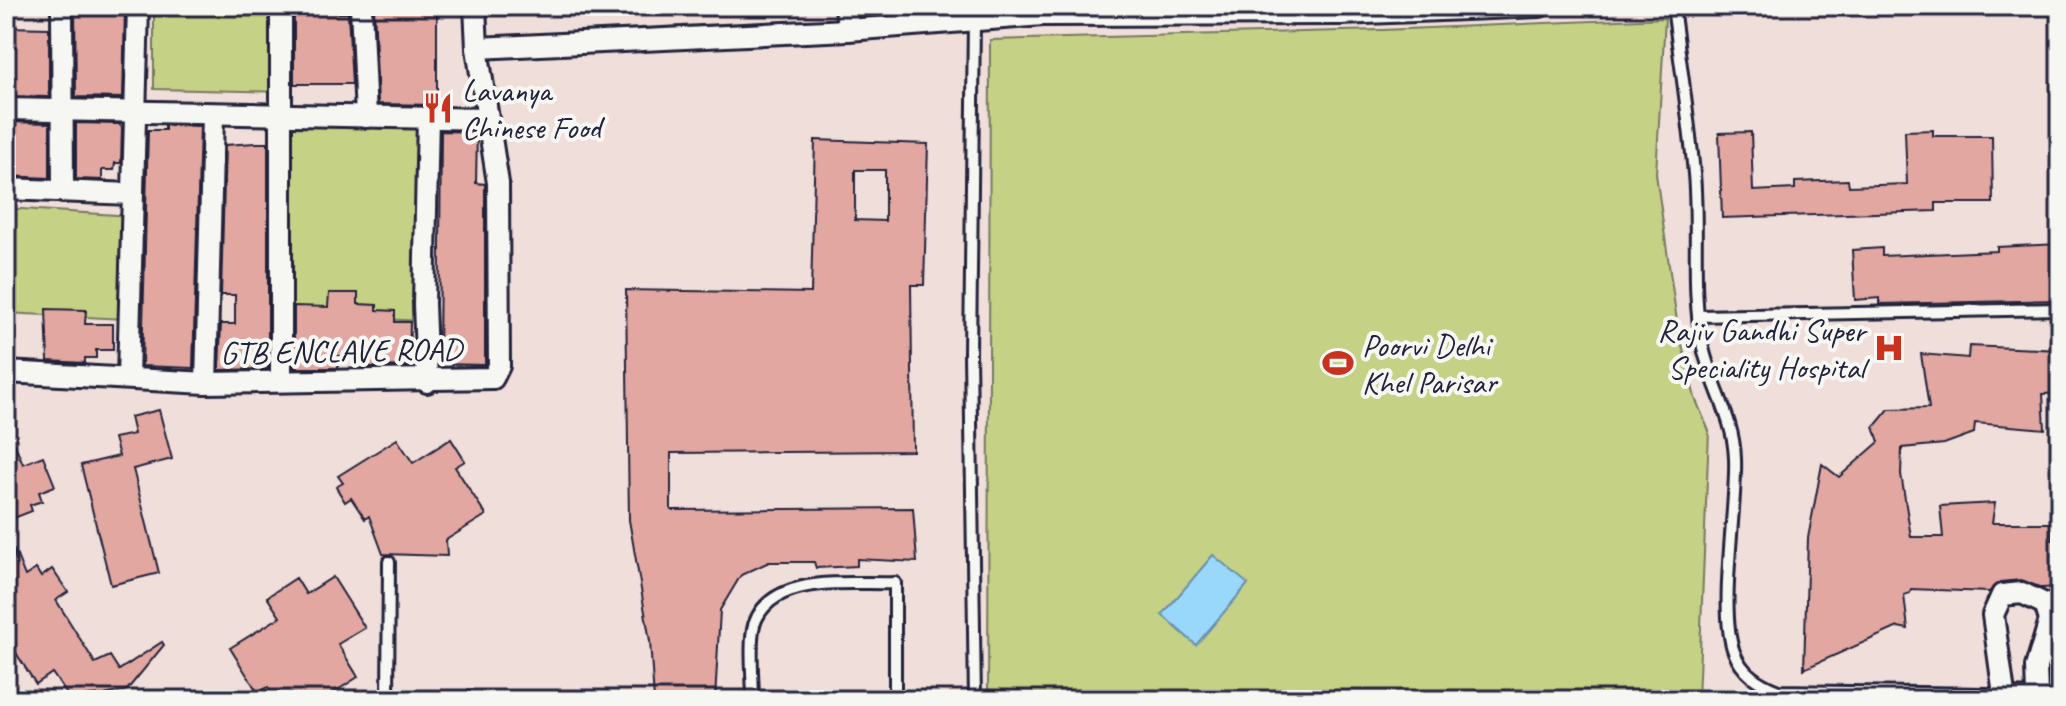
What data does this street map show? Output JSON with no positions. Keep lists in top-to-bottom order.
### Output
{
  "streets": {
    "street": ["GTB ENCLAVE ROAD"]
  },
  "places": {
    "restaurant": ["Lavanya Chinese Food"],
    "hospital": ["Rajiv Gandhi Super Speciality Hospital"],
    "sports": ["Poorvi Delhi Khel Parisar"]
  }
}
